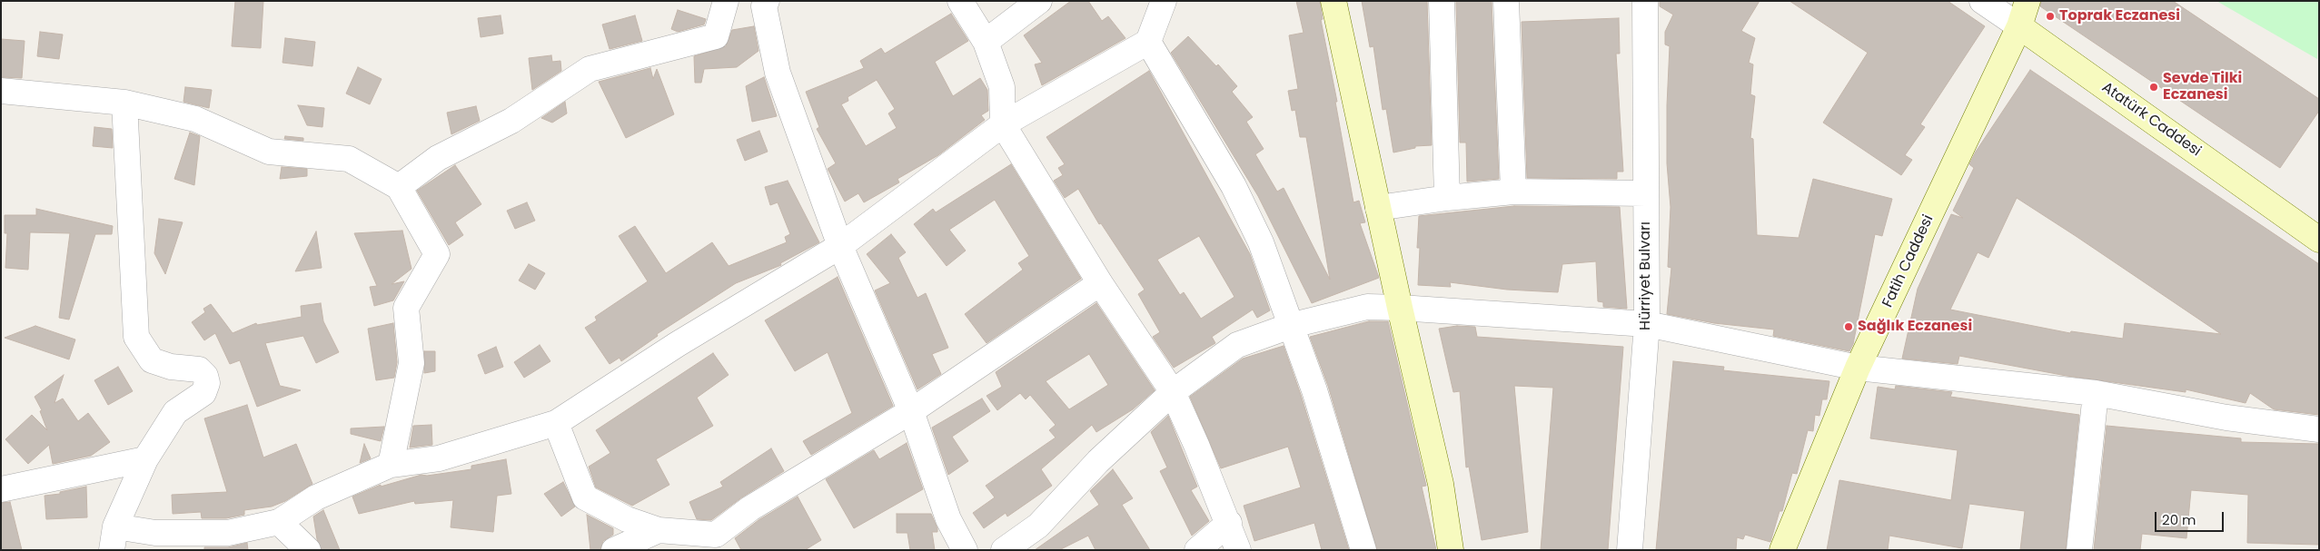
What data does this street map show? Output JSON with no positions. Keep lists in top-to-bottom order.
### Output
{
  "streets": {
    "street": ["Atatürk Caddesi", "Fatih Caddesi", "Hürriyet Bulvarı"]
  },
  "crossings": [
    ["Atatürk Caddesi", "Fatih Caddesi"]
  ],
  "places": ["Toprak Eczanesi", "Sevde Tilki Eczanesi", "Sağlık Eczanesi"],
  "scale_bar": "20 m"
}
